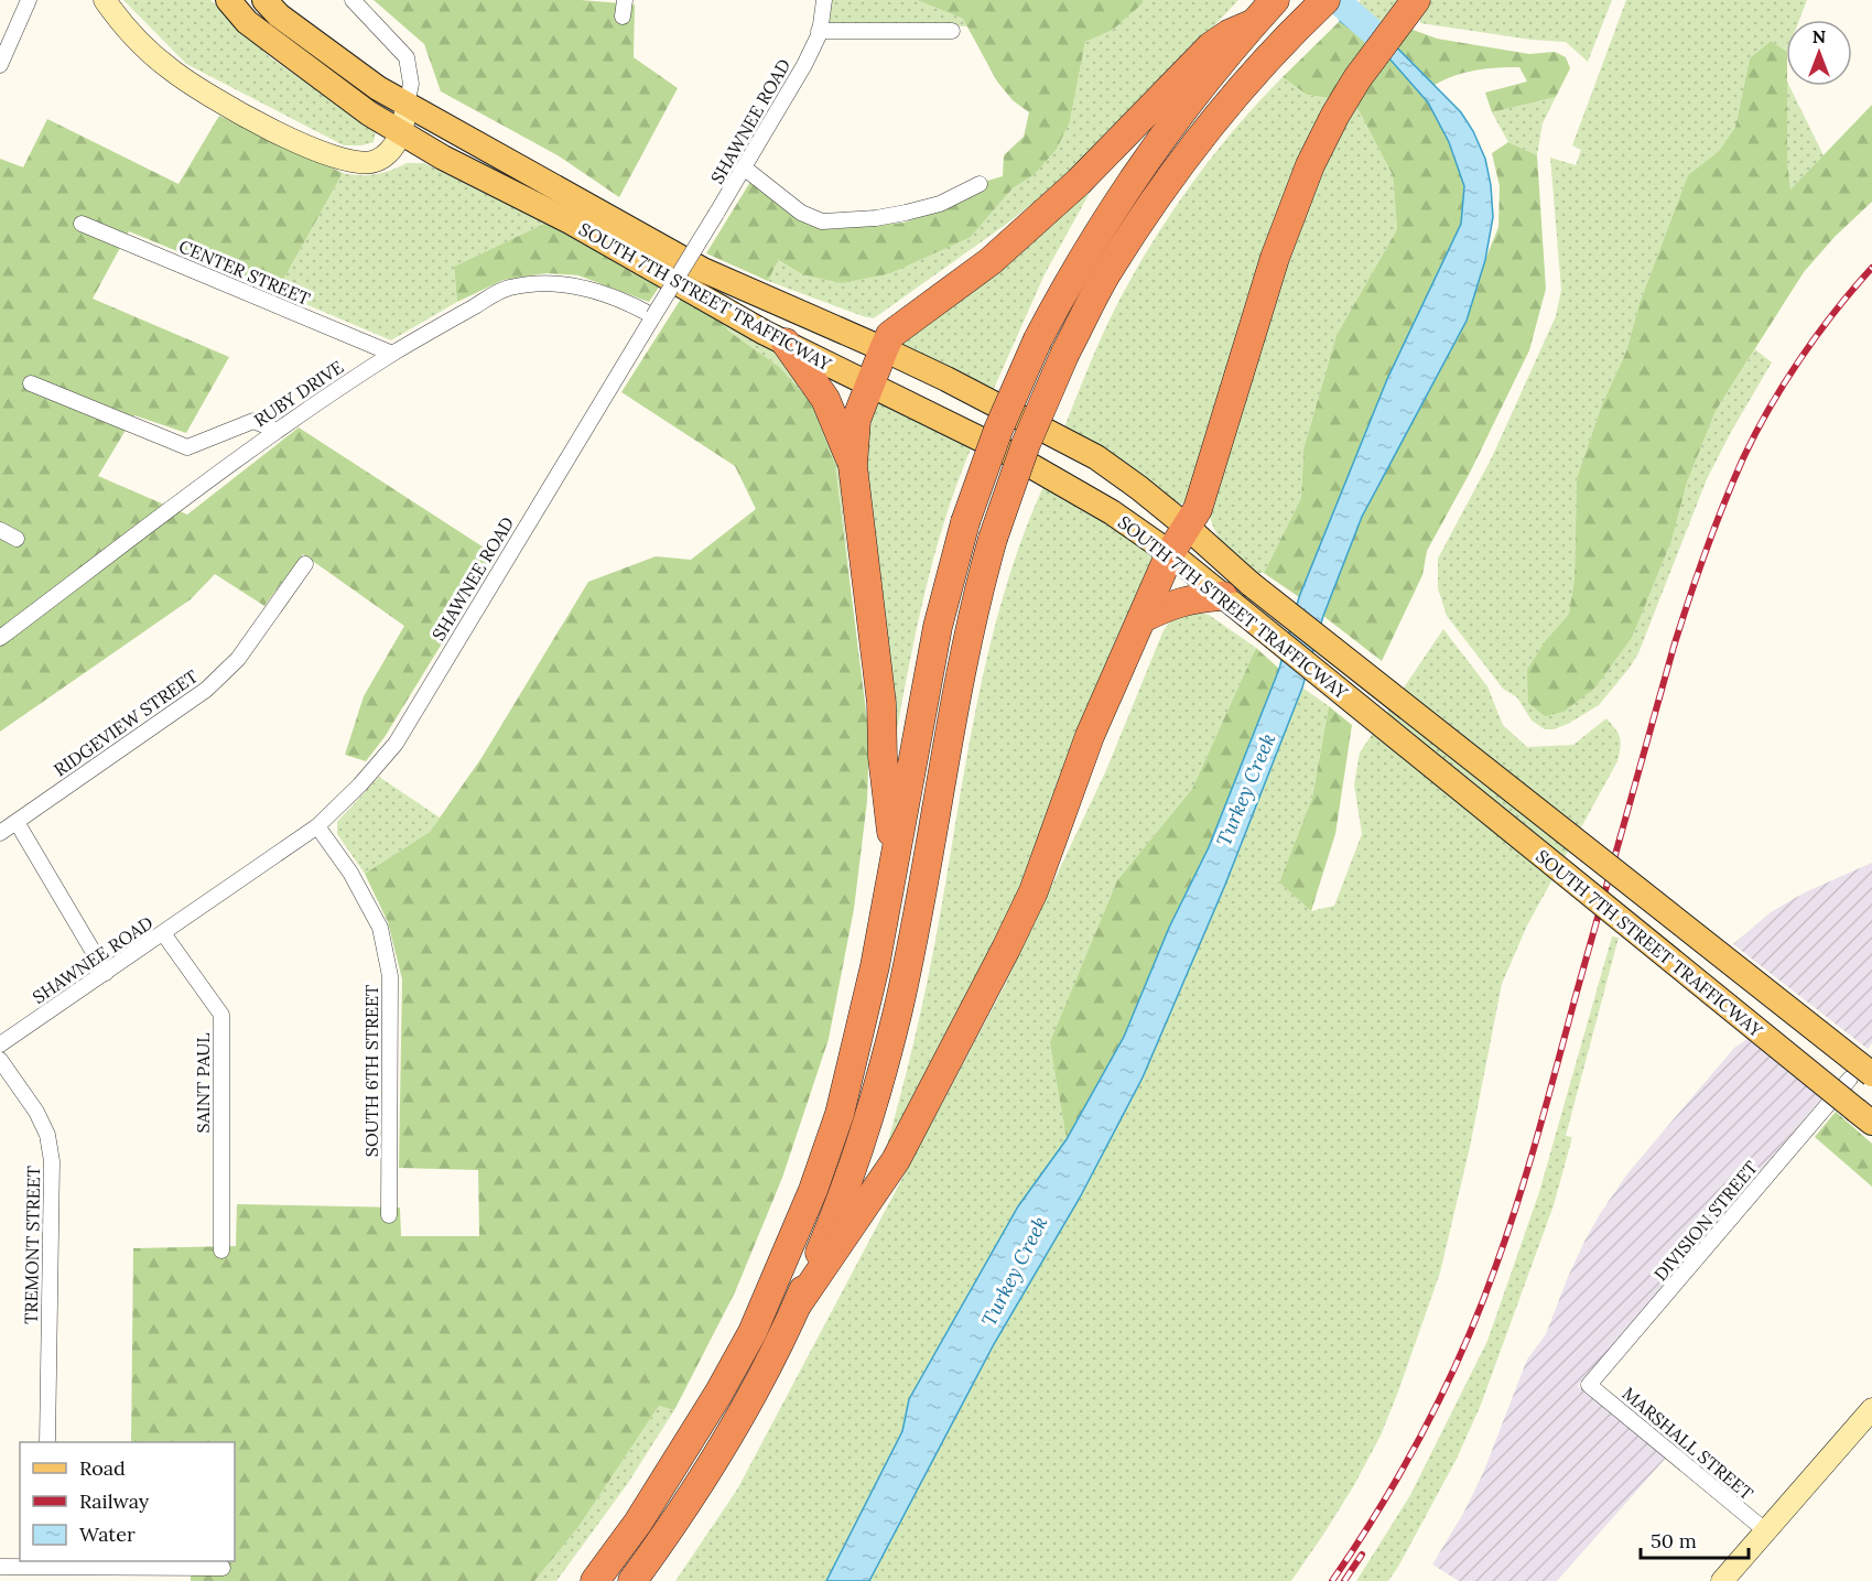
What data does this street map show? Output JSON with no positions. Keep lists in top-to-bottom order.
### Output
{
  "streets": {
    "main road": ["SOUTH 7TH STREET TRAFFICWAY"],
    "street": [
      "SHAWNEE ROAD",
      "CENTER STREET",
      "RUBY DRIVE",
      "RIDGEVIEW STREET",
      "SOUTH 6TH STREET",
      "SAINT PAUL",
      "DIVISION STREET",
      "TREMONT STREET",
      "MARSHALL STREET"
    ]
  },
  "crossings": [
    ["SHAWNEE ROAD", "RUBY DRIVE"],
    ["SHAWNEE ROAD", "SOUTH 6TH STREET"],
    ["SHAWNEE ROAD", "SAINT PAUL"],
    ["CENTER STREET", "RUBY DRIVE"],
    ["SOUTH 7TH STREET TRAFFICWAY", "DIVISION STREET"],
    ["DIVISION STREET", "MARSHALL STREET"]
  ],
  "water": ["Turkey Creek"],
  "legend": ["Road", "Railway", "Water"],
  "scale_bar": "50 m",
  "north": "top"
}
